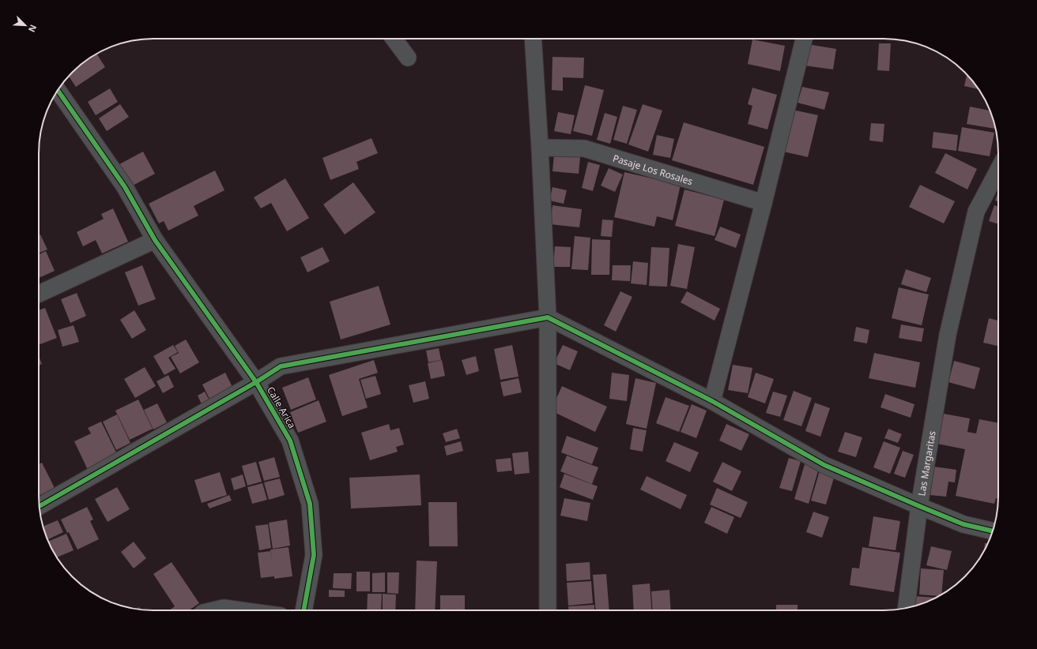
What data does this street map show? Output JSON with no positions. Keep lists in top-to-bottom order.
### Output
{
  "streets": {
    "street": ["Pasaje Los Rosales", "Calle Arica", "Las Margaritas"]
  },
  "north": "bottom right"
}
